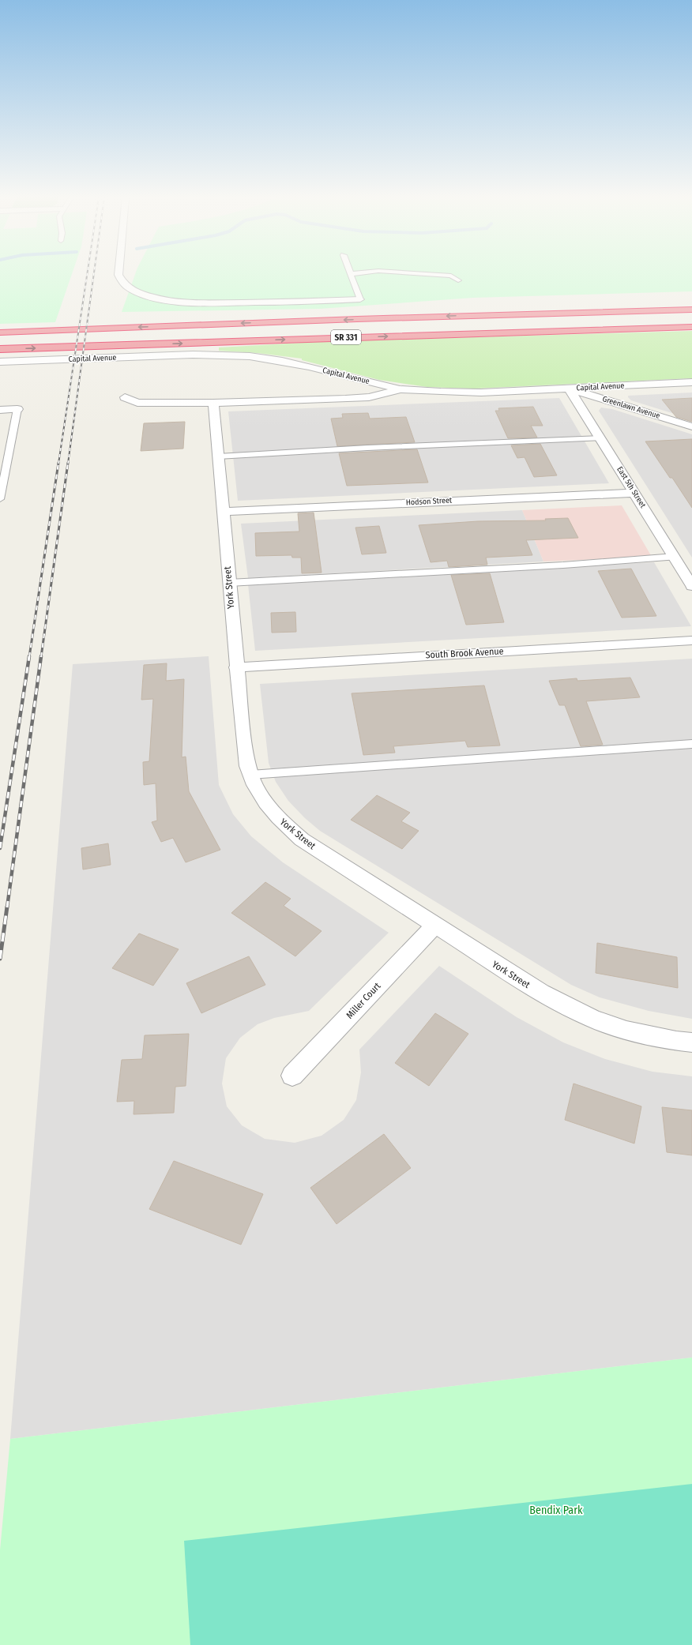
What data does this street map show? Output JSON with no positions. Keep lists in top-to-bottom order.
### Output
{
  "streets": {
    "highway": ["SR 331", "Capital Avenue"],
    "street": [
      "Greenlawn Avenue",
      "East 5th Street",
      "Hodson Street",
      "York Street",
      "South Brook Avenue",
      "Miller Court"
    ]
  },
  "crossings": [
    ["Capital Avenue", "Greenlawn Avenue"],
    ["Capital Avenue", "East 5th Street"],
    ["Greenlawn Avenue", "East 5th Street"],
    ["East 5th Street", "Hodson Street"],
    ["Hodson Street", "York Street"],
    ["York Street", "South Brook Avenue"],
    ["York Street", "Miller Court"]
  ],
  "parks": ["Bendix Park"]
}
